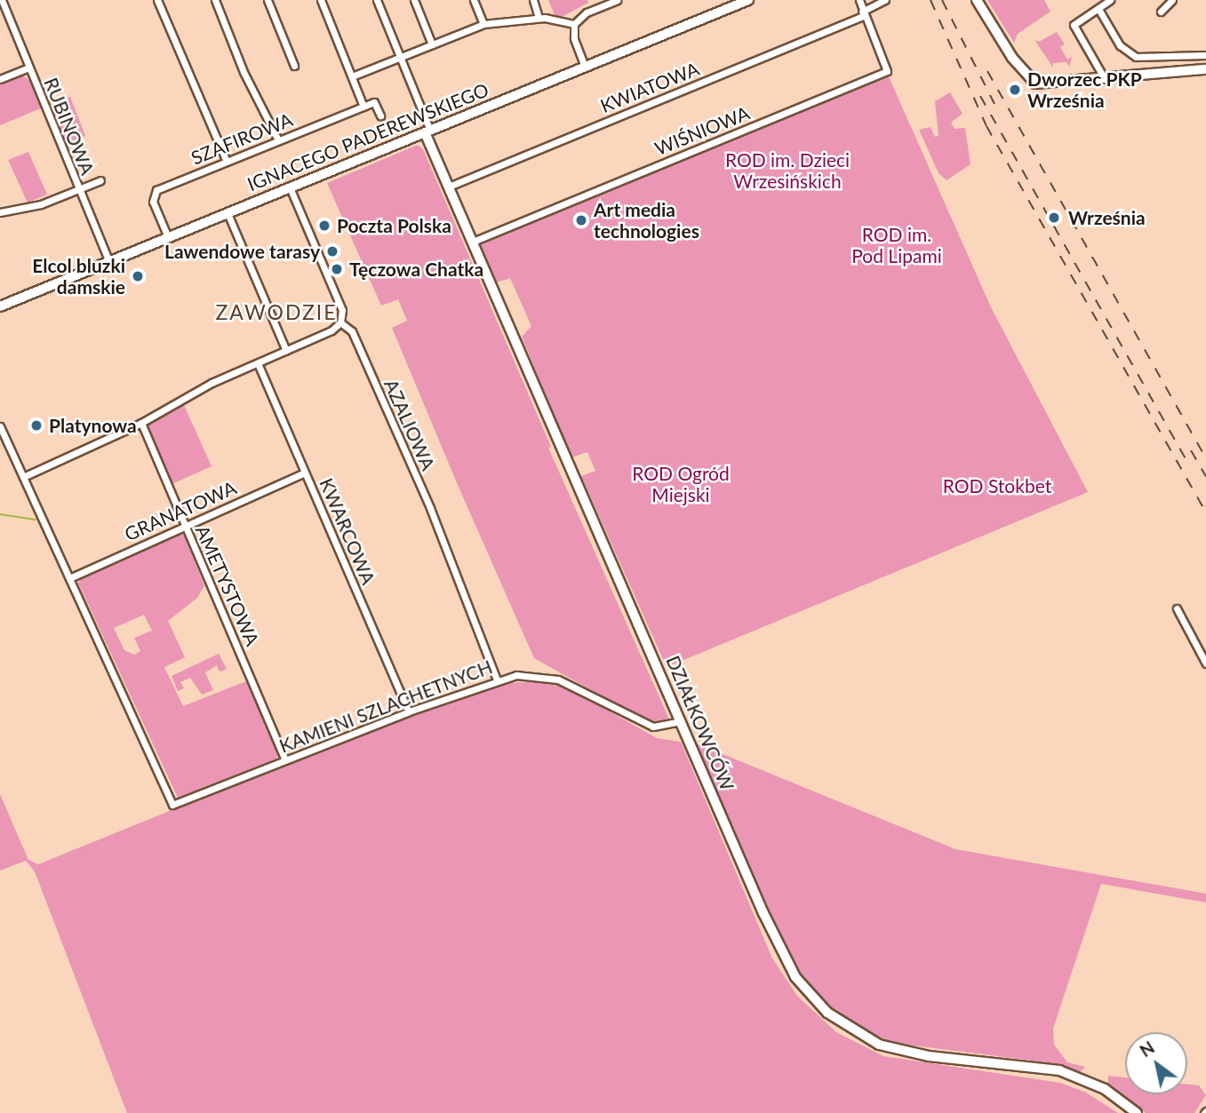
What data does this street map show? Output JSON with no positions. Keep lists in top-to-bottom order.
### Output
{
  "streets": {
    "street": [
      "KWIATOWA",
      "RUBINOWA",
      "WIŚNIOWA",
      "IGNACEGO PADEREWSKIEGO",
      "SZAFIROWA",
      "AZALIOWA",
      "GRANATOWA",
      "KWARCOWA",
      "AMETYSTOWA",
      "KAMIENI SZLACHETNYCH",
      "DZIAŁKOWCÓW"
    ]
  },
  "crossings": [
    ["KWIATOWA", "WIŚNIOWA"],
    ["KWIATOWA", "DZIAŁKOWCÓW"],
    ["RUBINOWA", "IGNACEGO PADEREWSKIEGO"],
    ["WIŚNIOWA", "DZIAŁKOWCÓW"],
    ["IGNACEGO PADEREWSKIEGO", "SZAFIROWA"],
    ["IGNACEGO PADEREWSKIEGO", "AZALIOWA"],
    ["IGNACEGO PADEREWSKIEGO", "DZIAŁKOWCÓW"],
    ["AZALIOWA", "KAMIENI SZLACHETNYCH"],
    ["GRANATOWA", "KWARCOWA"],
    ["GRANATOWA", "AMETYSTOWA"],
    ["GRANATOWA", "KAMIENI SZLACHETNYCH"],
    ["KWARCOWA", "KAMIENI SZLACHETNYCH"],
    ["AMETYSTOWA", "KAMIENI SZLACHETNYCH"],
    ["KAMIENI SZLACHETNYCH", "DZIAŁKOWCÓW"]
  ],
  "districts": ["ZAWODZIE"],
  "parks": [
    "ROD im. Dzieci Wrzesińskich",
    "ROD im. Pod Lipami",
    "ROD Ogród Miejski",
    "ROD Stokbet"
  ],
  "places": [
    "Dworzec PKP Września",
    "Września",
    "Art media technologies",
    "Poczta Polska",
    "Lawendowe tarasy",
    "Tęczowa Chatka",
    "Elcol bluzki damskie",
    "Platynowa"
  ],
  "north": "top left"
}
